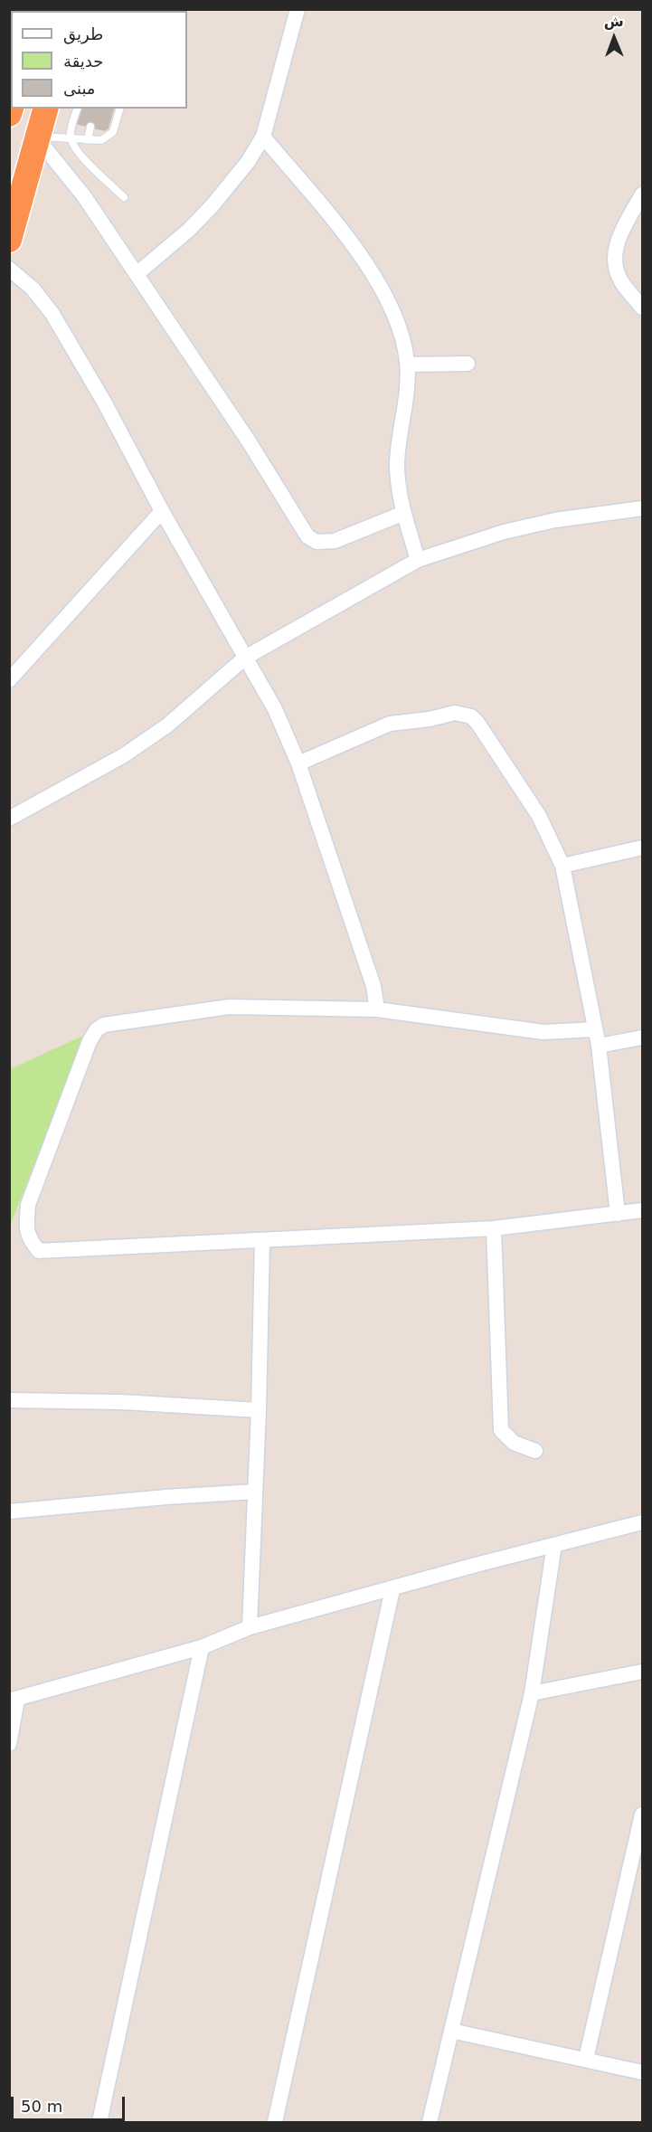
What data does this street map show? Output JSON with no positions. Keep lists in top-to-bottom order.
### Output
{
  "legend": ["طريق", "حديقة", "مبنى"],
  "scale_bar": "50 m",
  "north": "top"
}
